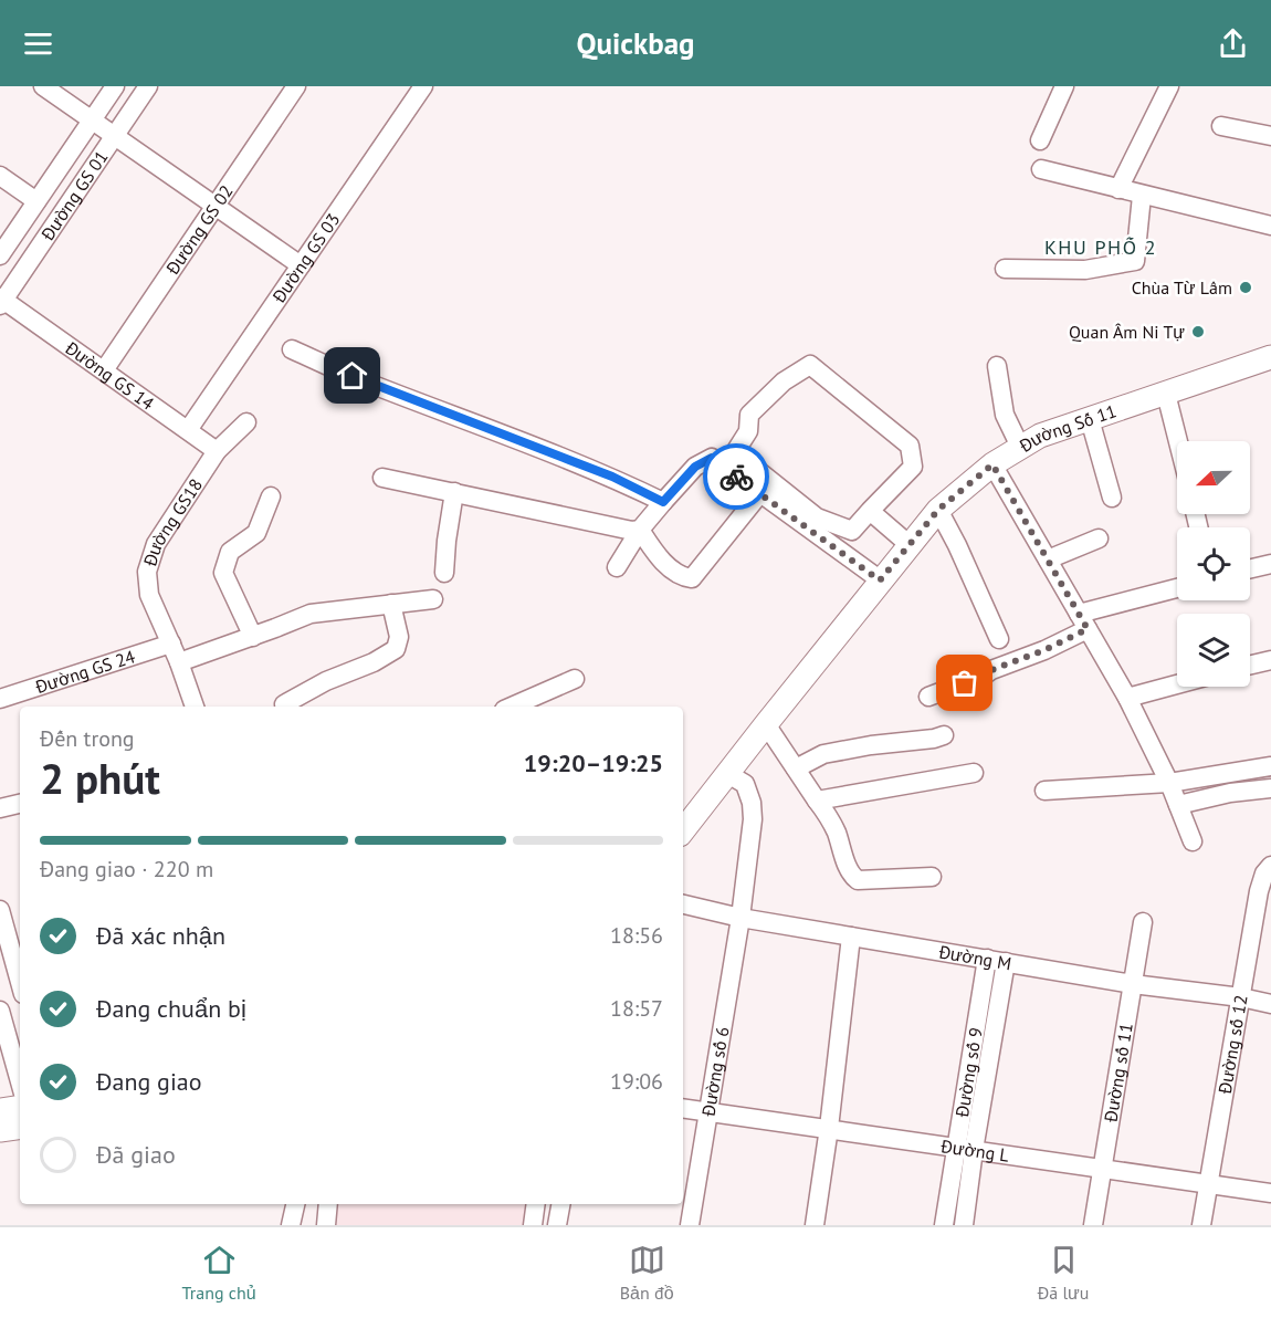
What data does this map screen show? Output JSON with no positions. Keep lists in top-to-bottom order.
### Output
{
  "streets": {
    "main road": ["Đường Số 11"],
    "street": [
      "Đường GS 01",
      "Đường GS 02",
      "Đường GS 03",
      "Đường GS 14",
      "Đường GS18",
      "Đường GS 24",
      "Đường M",
      "Đường số 12",
      "Đường số 6",
      "Đường số 9",
      "Đường số 11",
      "Đường L"
    ]
  },
  "crossings": [
    ["Đường GS 01", "Đường GS 14"],
    ["Đường GS 02", "Đường GS 14"],
    ["Đường GS 03", "Đường GS 14"],
    ["Đường GS 14", "Đường GS18"],
    ["Đường Số 11", "Đường số 6"],
    ["Đường GS18", "Đường GS 24"],
    ["Đường M", "Đường số 12"],
    ["Đường M", "Đường số 6"],
    ["Đường M", "Đường số 9"],
    ["Đường M", "Đường số 11"],
    ["Đường số 12", "Đường L"],
    ["Đường số 6", "Đường L"],
    ["Đường số 9", "Đường L"],
    ["Đường số 11", "Đường L"]
  ],
  "districts": ["KHU PHỐ 2"],
  "places": ["Chùa Từ Lâm", "Quan Âm Ni Tự"],
  "north": "left",
  "page": {
    "header": "Quickbag",
    "heading": ["2 phút", "Đến trong", "19:20–19:25"],
    "bar": "Đang giao · 220 m",
    "list": [
      ["Đã xác nhận", "18:56"],
      ["Đang chuẩn bị", "18:57"],
      ["Đang giao", "19:06"],
      "Đã giao"
    ],
    "tabs": ["Trang chủ", "Bản đồ", "Đã lưu"]
  }
}
